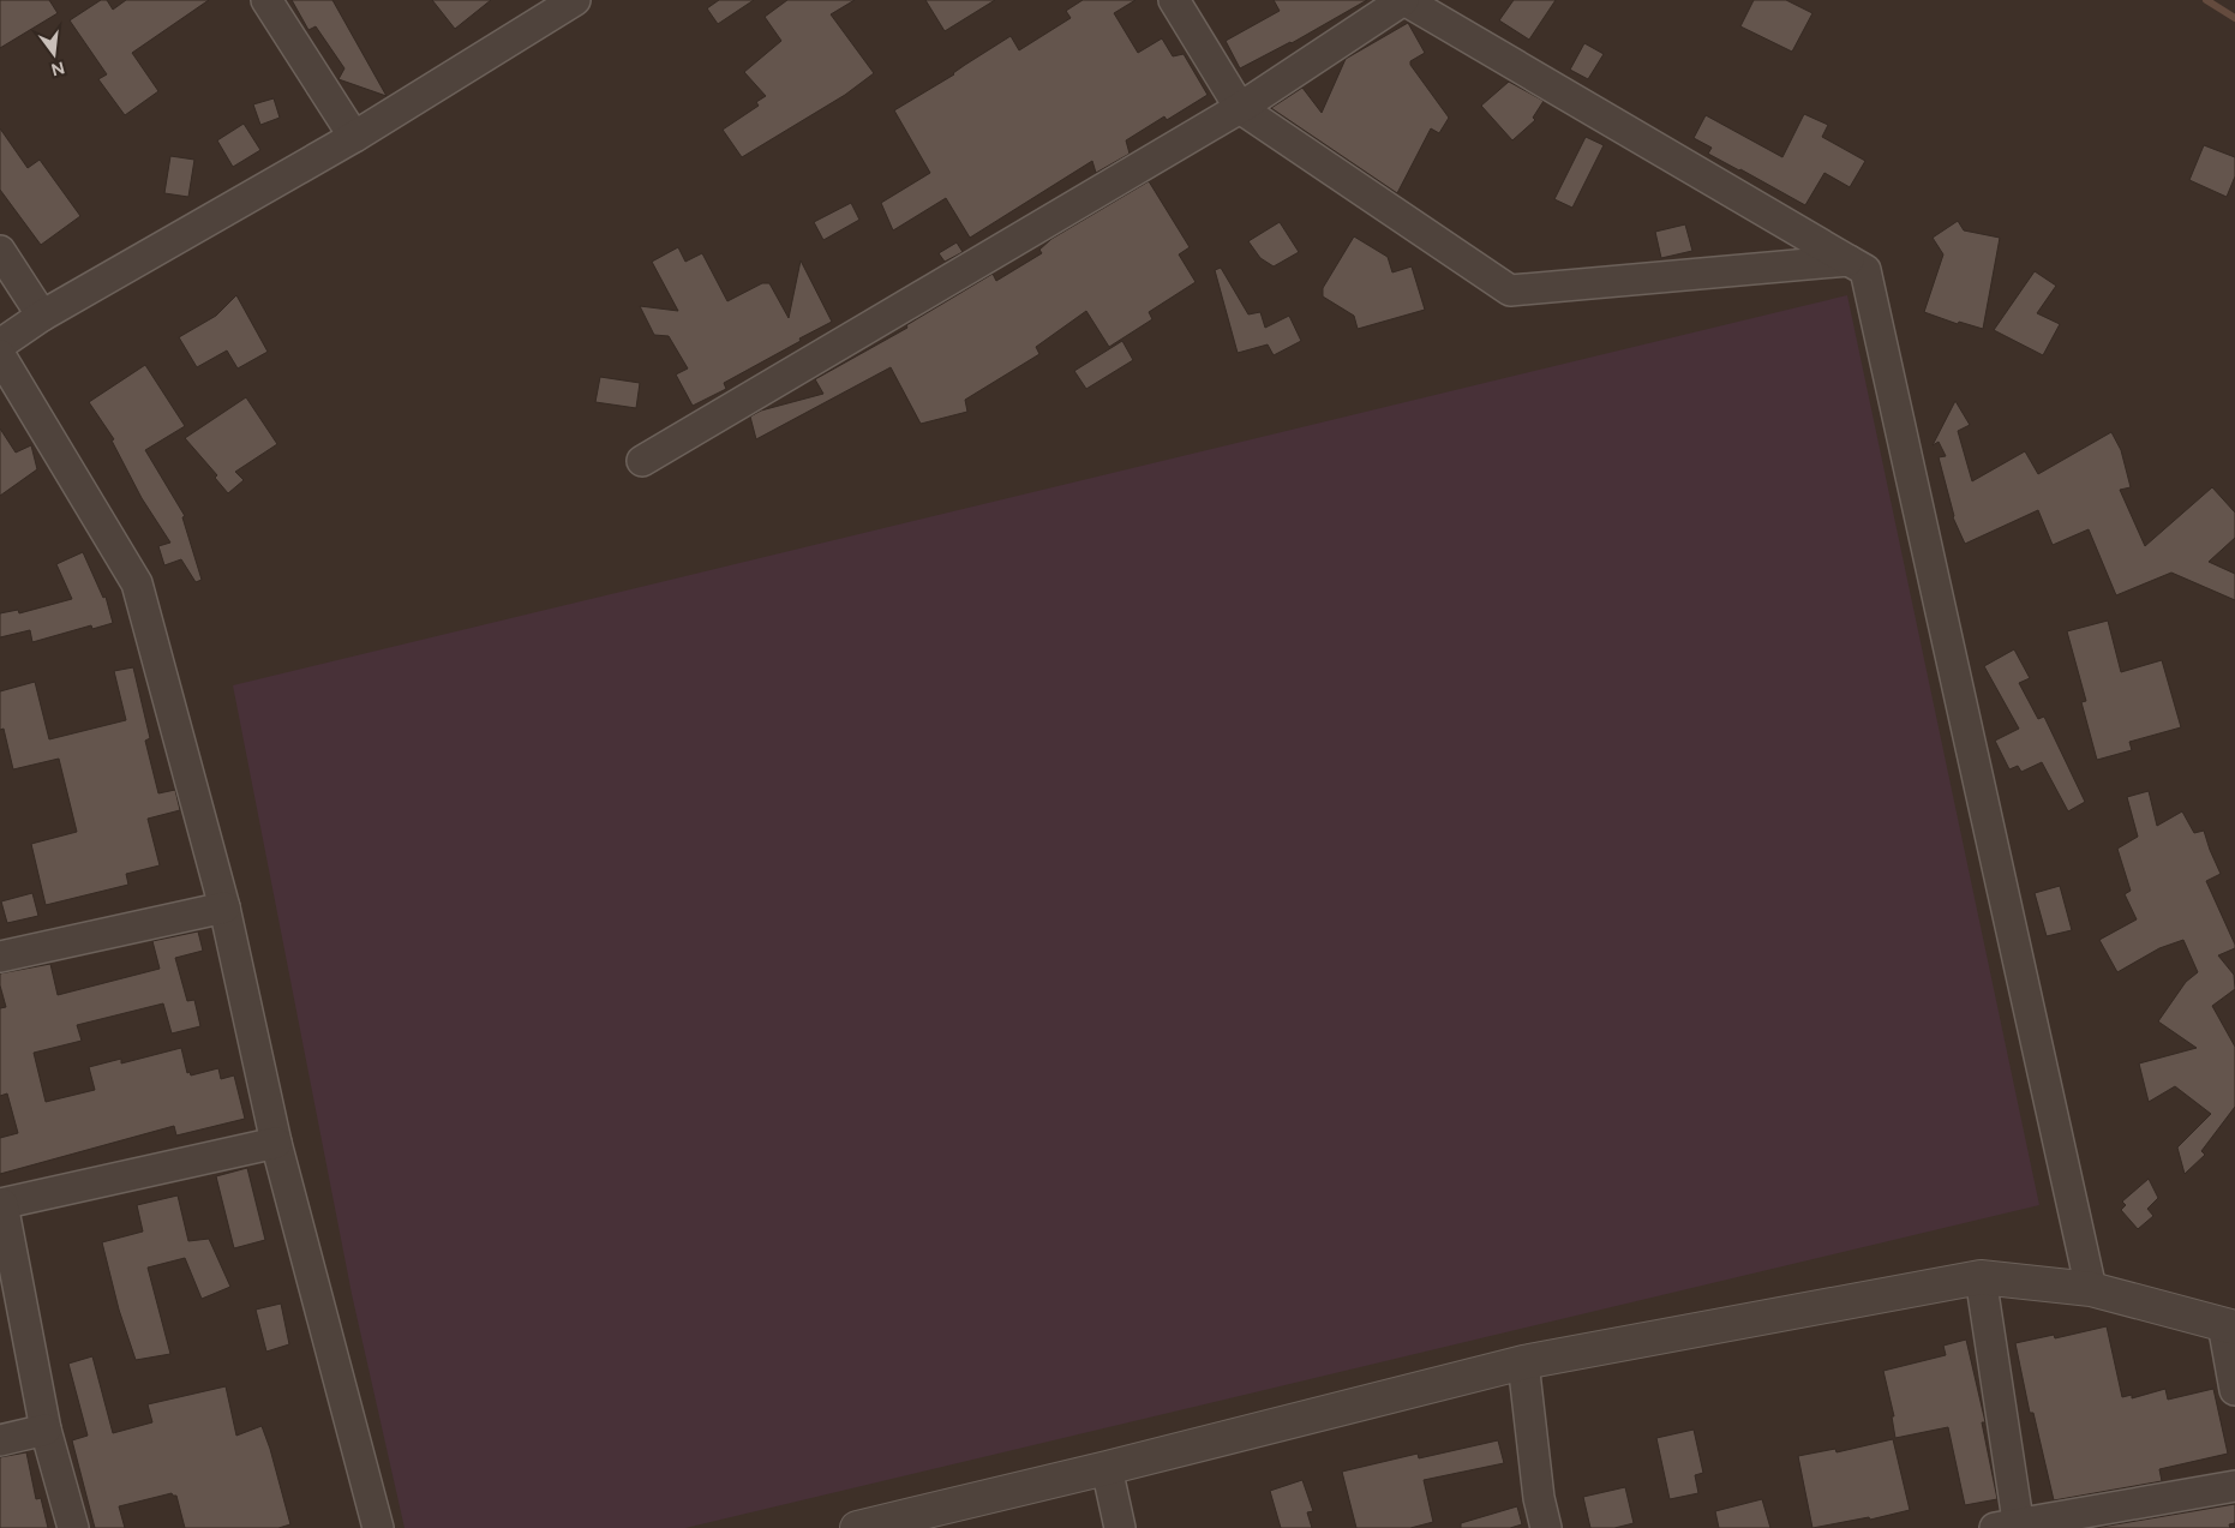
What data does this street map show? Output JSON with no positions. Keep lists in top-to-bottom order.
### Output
{
  "north": "bottom"
}
